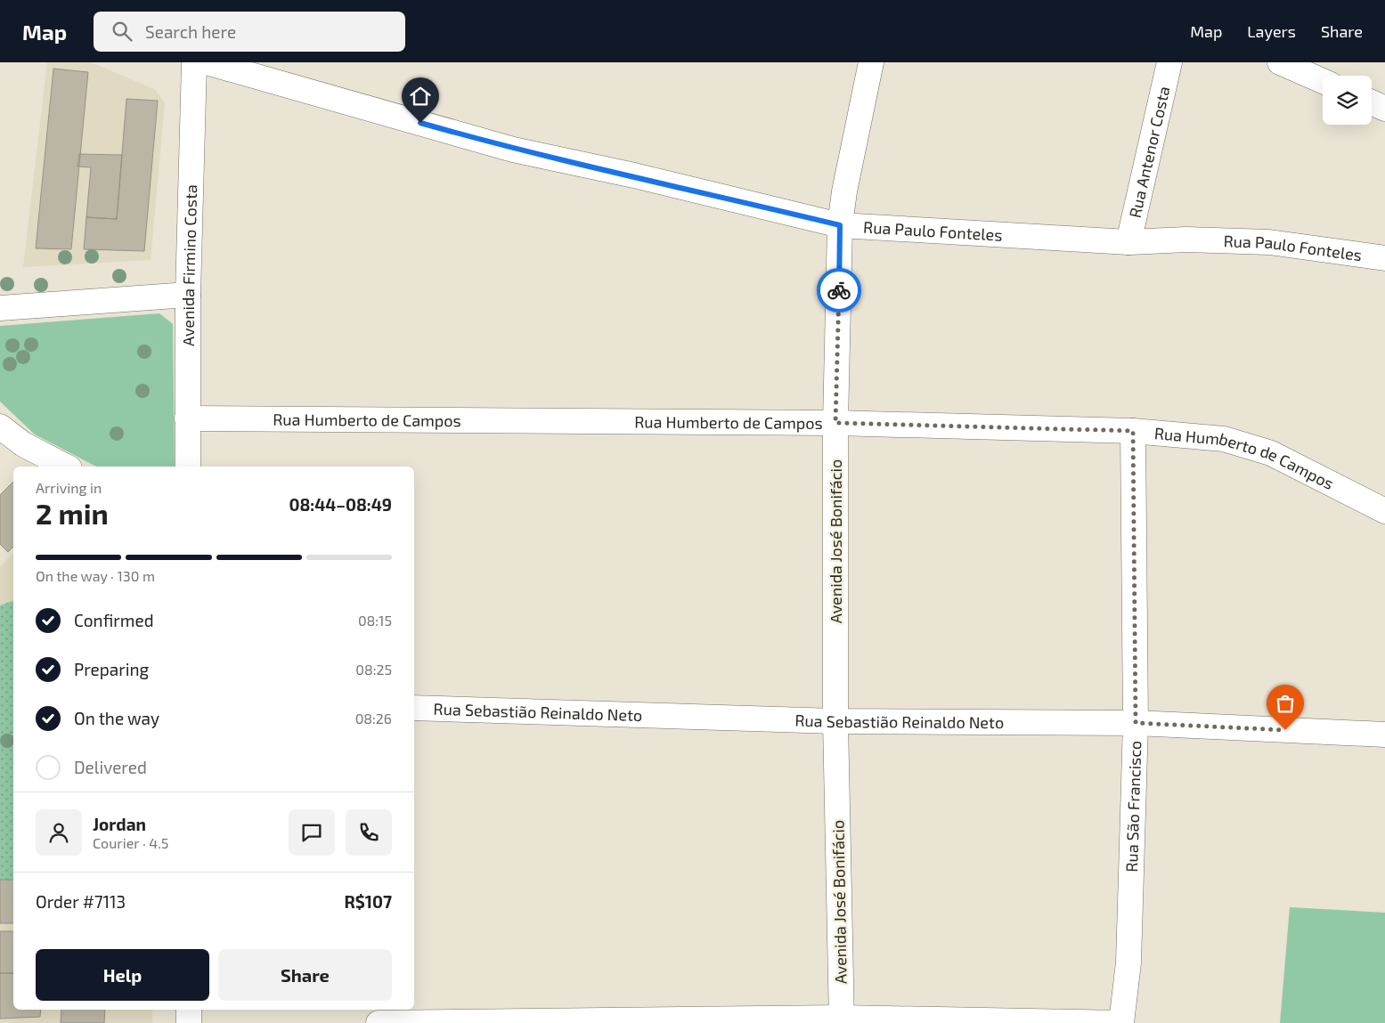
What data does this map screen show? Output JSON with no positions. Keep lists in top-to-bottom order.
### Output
{
  "streets": {
    "street": [
      "Rua Antenor Costa",
      "Rua Paulo Fonteles",
      "Avenida Firmino Costa",
      "Rua Humberto de Campos",
      "Avenida José Bonifácio",
      "Rua Sebastião Reinaldo Neto",
      "Rua São Francisco"
    ]
  },
  "crossings": [
    ["Rua Antenor Costa", "Rua Paulo Fonteles"],
    ["Rua Paulo Fonteles", "Avenida José Bonifácio"],
    ["Avenida Firmino Costa", "Rua Humberto de Campos"],
    ["Rua Humberto de Campos", "Avenida José Bonifácio"],
    ["Rua Humberto de Campos", "Rua São Francisco"],
    ["Avenida José Bonifácio", "Rua Sebastião Reinaldo Neto"],
    ["Rua Sebastião Reinaldo Neto", "Rua São Francisco"]
  ],
  "page": {
    "header": "Map",
    "search": "Search here",
    "nav": ["Map", "Layers", "Share"],
    "heading": ["2 min", "Arriving in", "08:44–08:49"],
    "panel": [
      "Jordan",
      "Courier · 4.5",
      "Order #7113",
      "R$107"
    ],
    "bar": "On the way · 130 m",
    "list": [
      ["Confirmed", "08:15"],
      ["Preparing", "08:25"],
      ["On the way", "08:26"],
      "Delivered"
    ],
    "buttons": ["Help", "Share"]
  }
}
